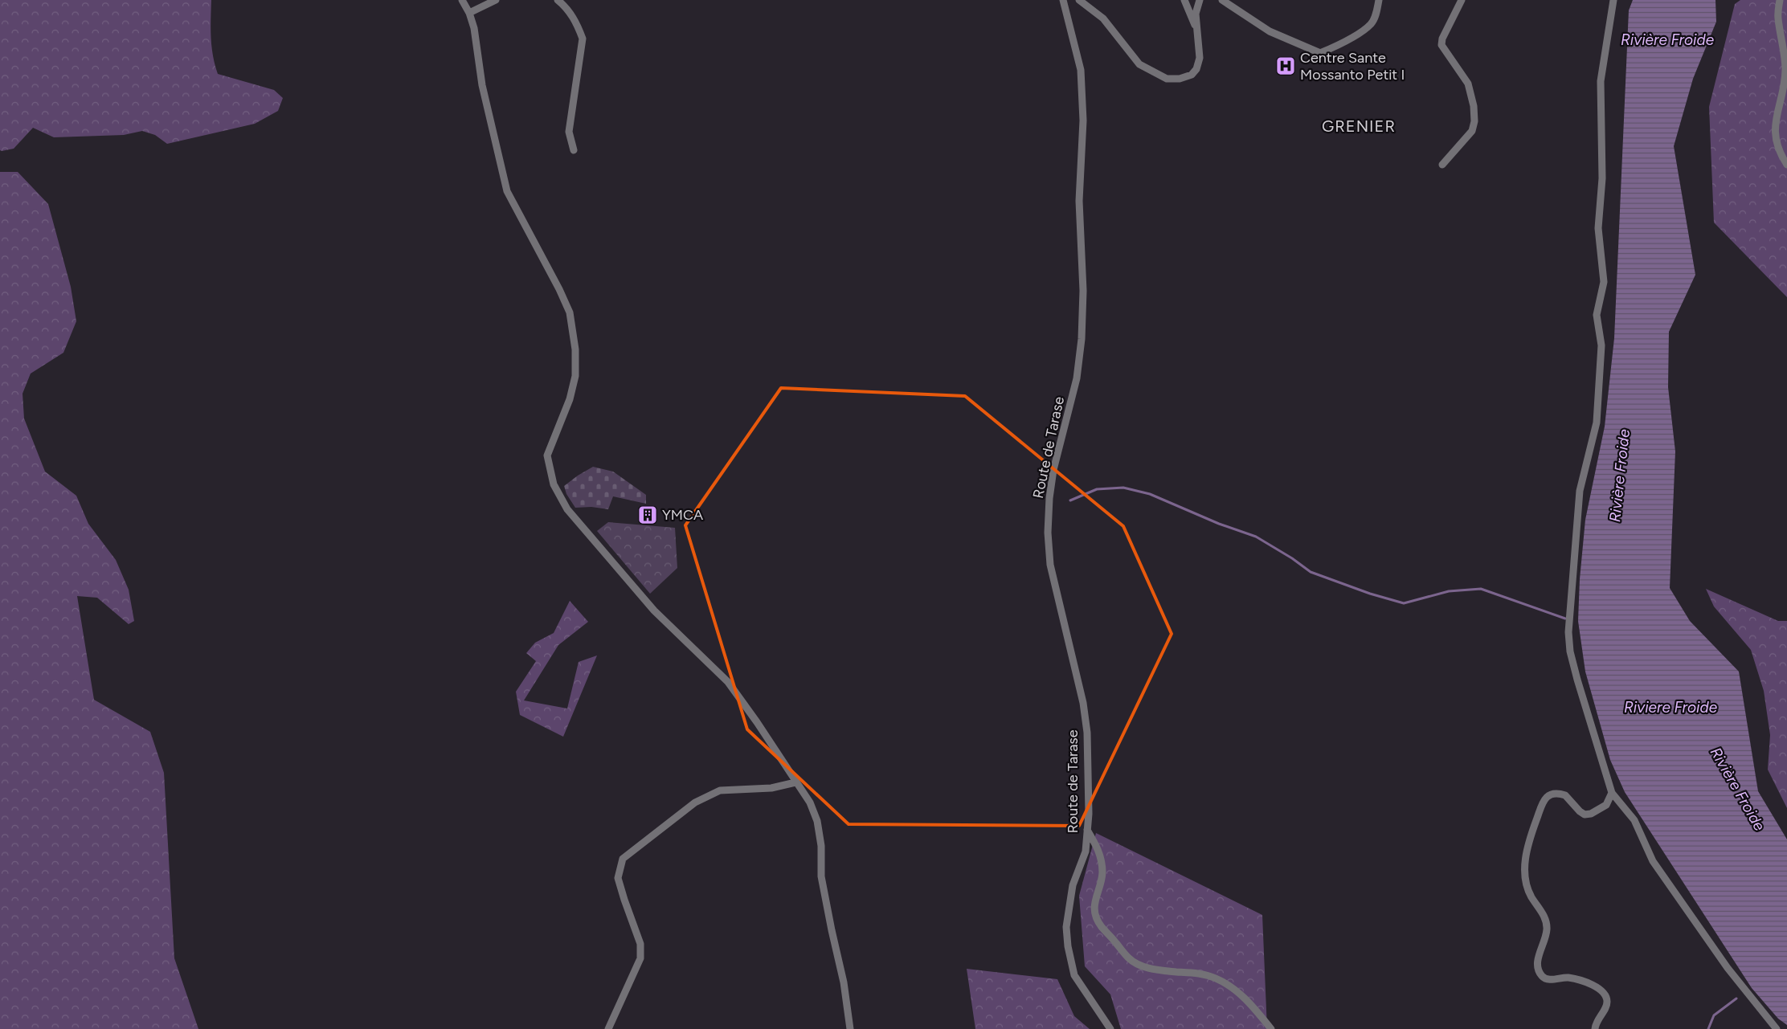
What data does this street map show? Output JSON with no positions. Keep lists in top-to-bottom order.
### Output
{
  "streets": {
    "street": ["Route de Tarase"]
  },
  "districts": ["GRENIER"],
  "water": ["Rivière Froide", "Riviere Froide"],
  "places": {
    "hospital": ["Centre Sante Mossanto Petit I"],
    "building": ["YMCA"]
  }
}
